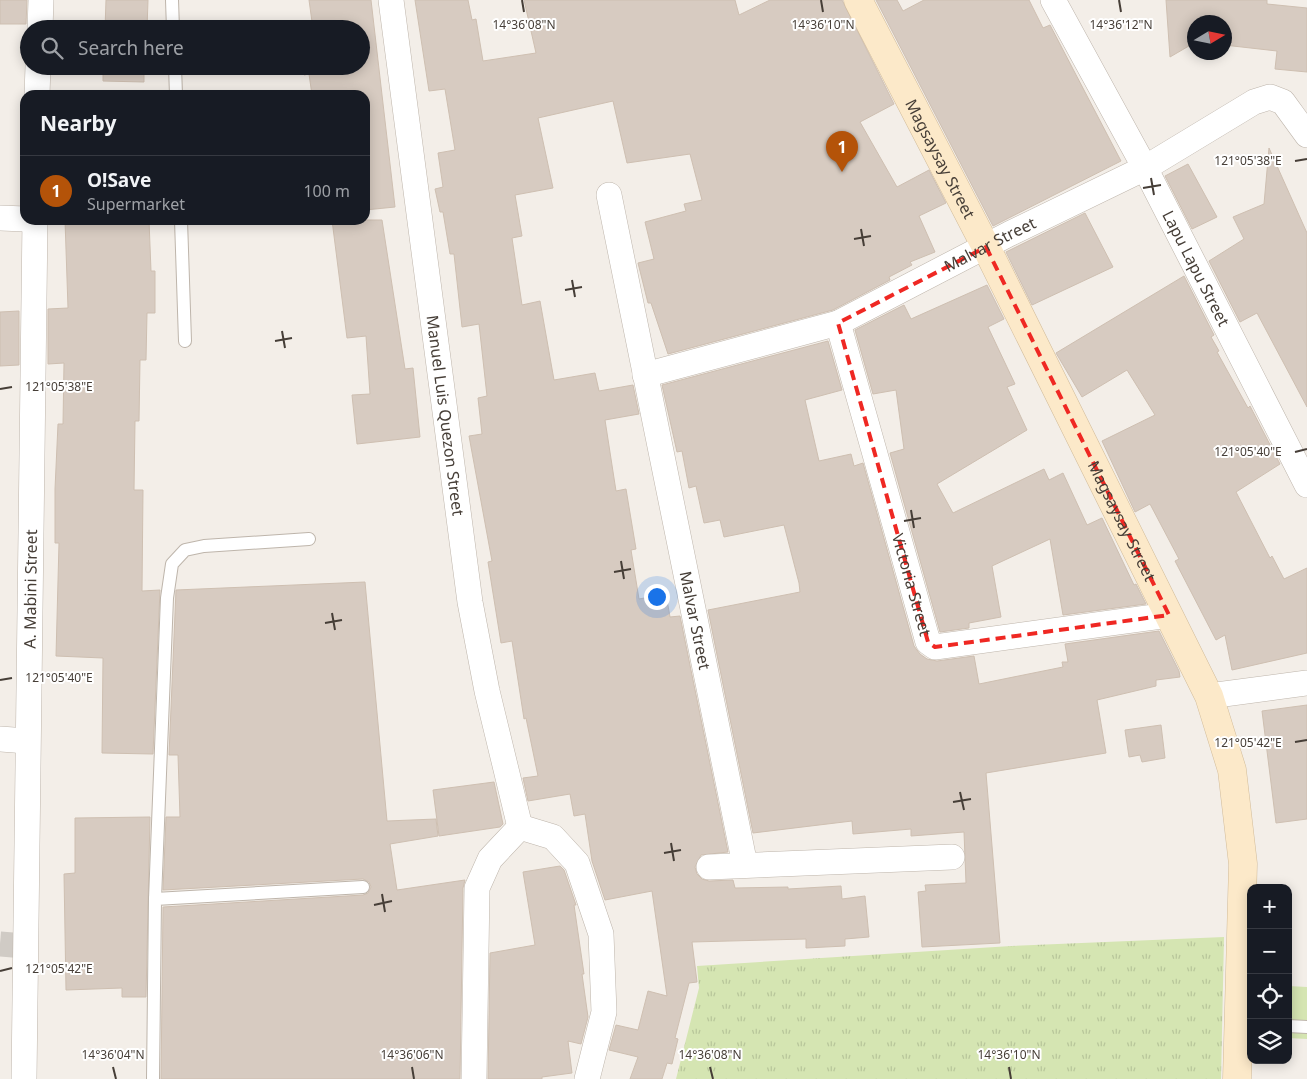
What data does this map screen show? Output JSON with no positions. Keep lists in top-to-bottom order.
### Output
{
  "streets": {
    "street": [
      "Magsaysay Street",
      "Malvar Street",
      "Lapu Lapu Street",
      "Manuel Luis Quezon Street",
      "Victoria Street",
      "A. Mabini Street"
    ]
  },
  "crossings": [
    ["Magsaysay Street", "Malvar Street"],
    ["Magsaysay Street", "Victoria Street"],
    ["Malvar Street", "Lapu Lapu Street"],
    ["Malvar Street", "Victoria Street"]
  ],
  "north": "right",
  "page": {
    "search": "Search here",
    "heading": "Nearby",
    "pins": "1",
    "list": [
      {
        "mark": "1",
        "name": "O!Save",
        "note": "Supermarket",
        "value": "100 m"
      }
    ],
    "map_buttons": ["+", "−"]
  },
  "coordinates": [
    "14°36'08\"N",
    "14°36'10\"N",
    "14°36'12\"N",
    "121°05'38\"E",
    "121°05'40\"E",
    "121°05'42\"E",
    "14°36'04\"N",
    "14°36'06\"N"
  ]
}
